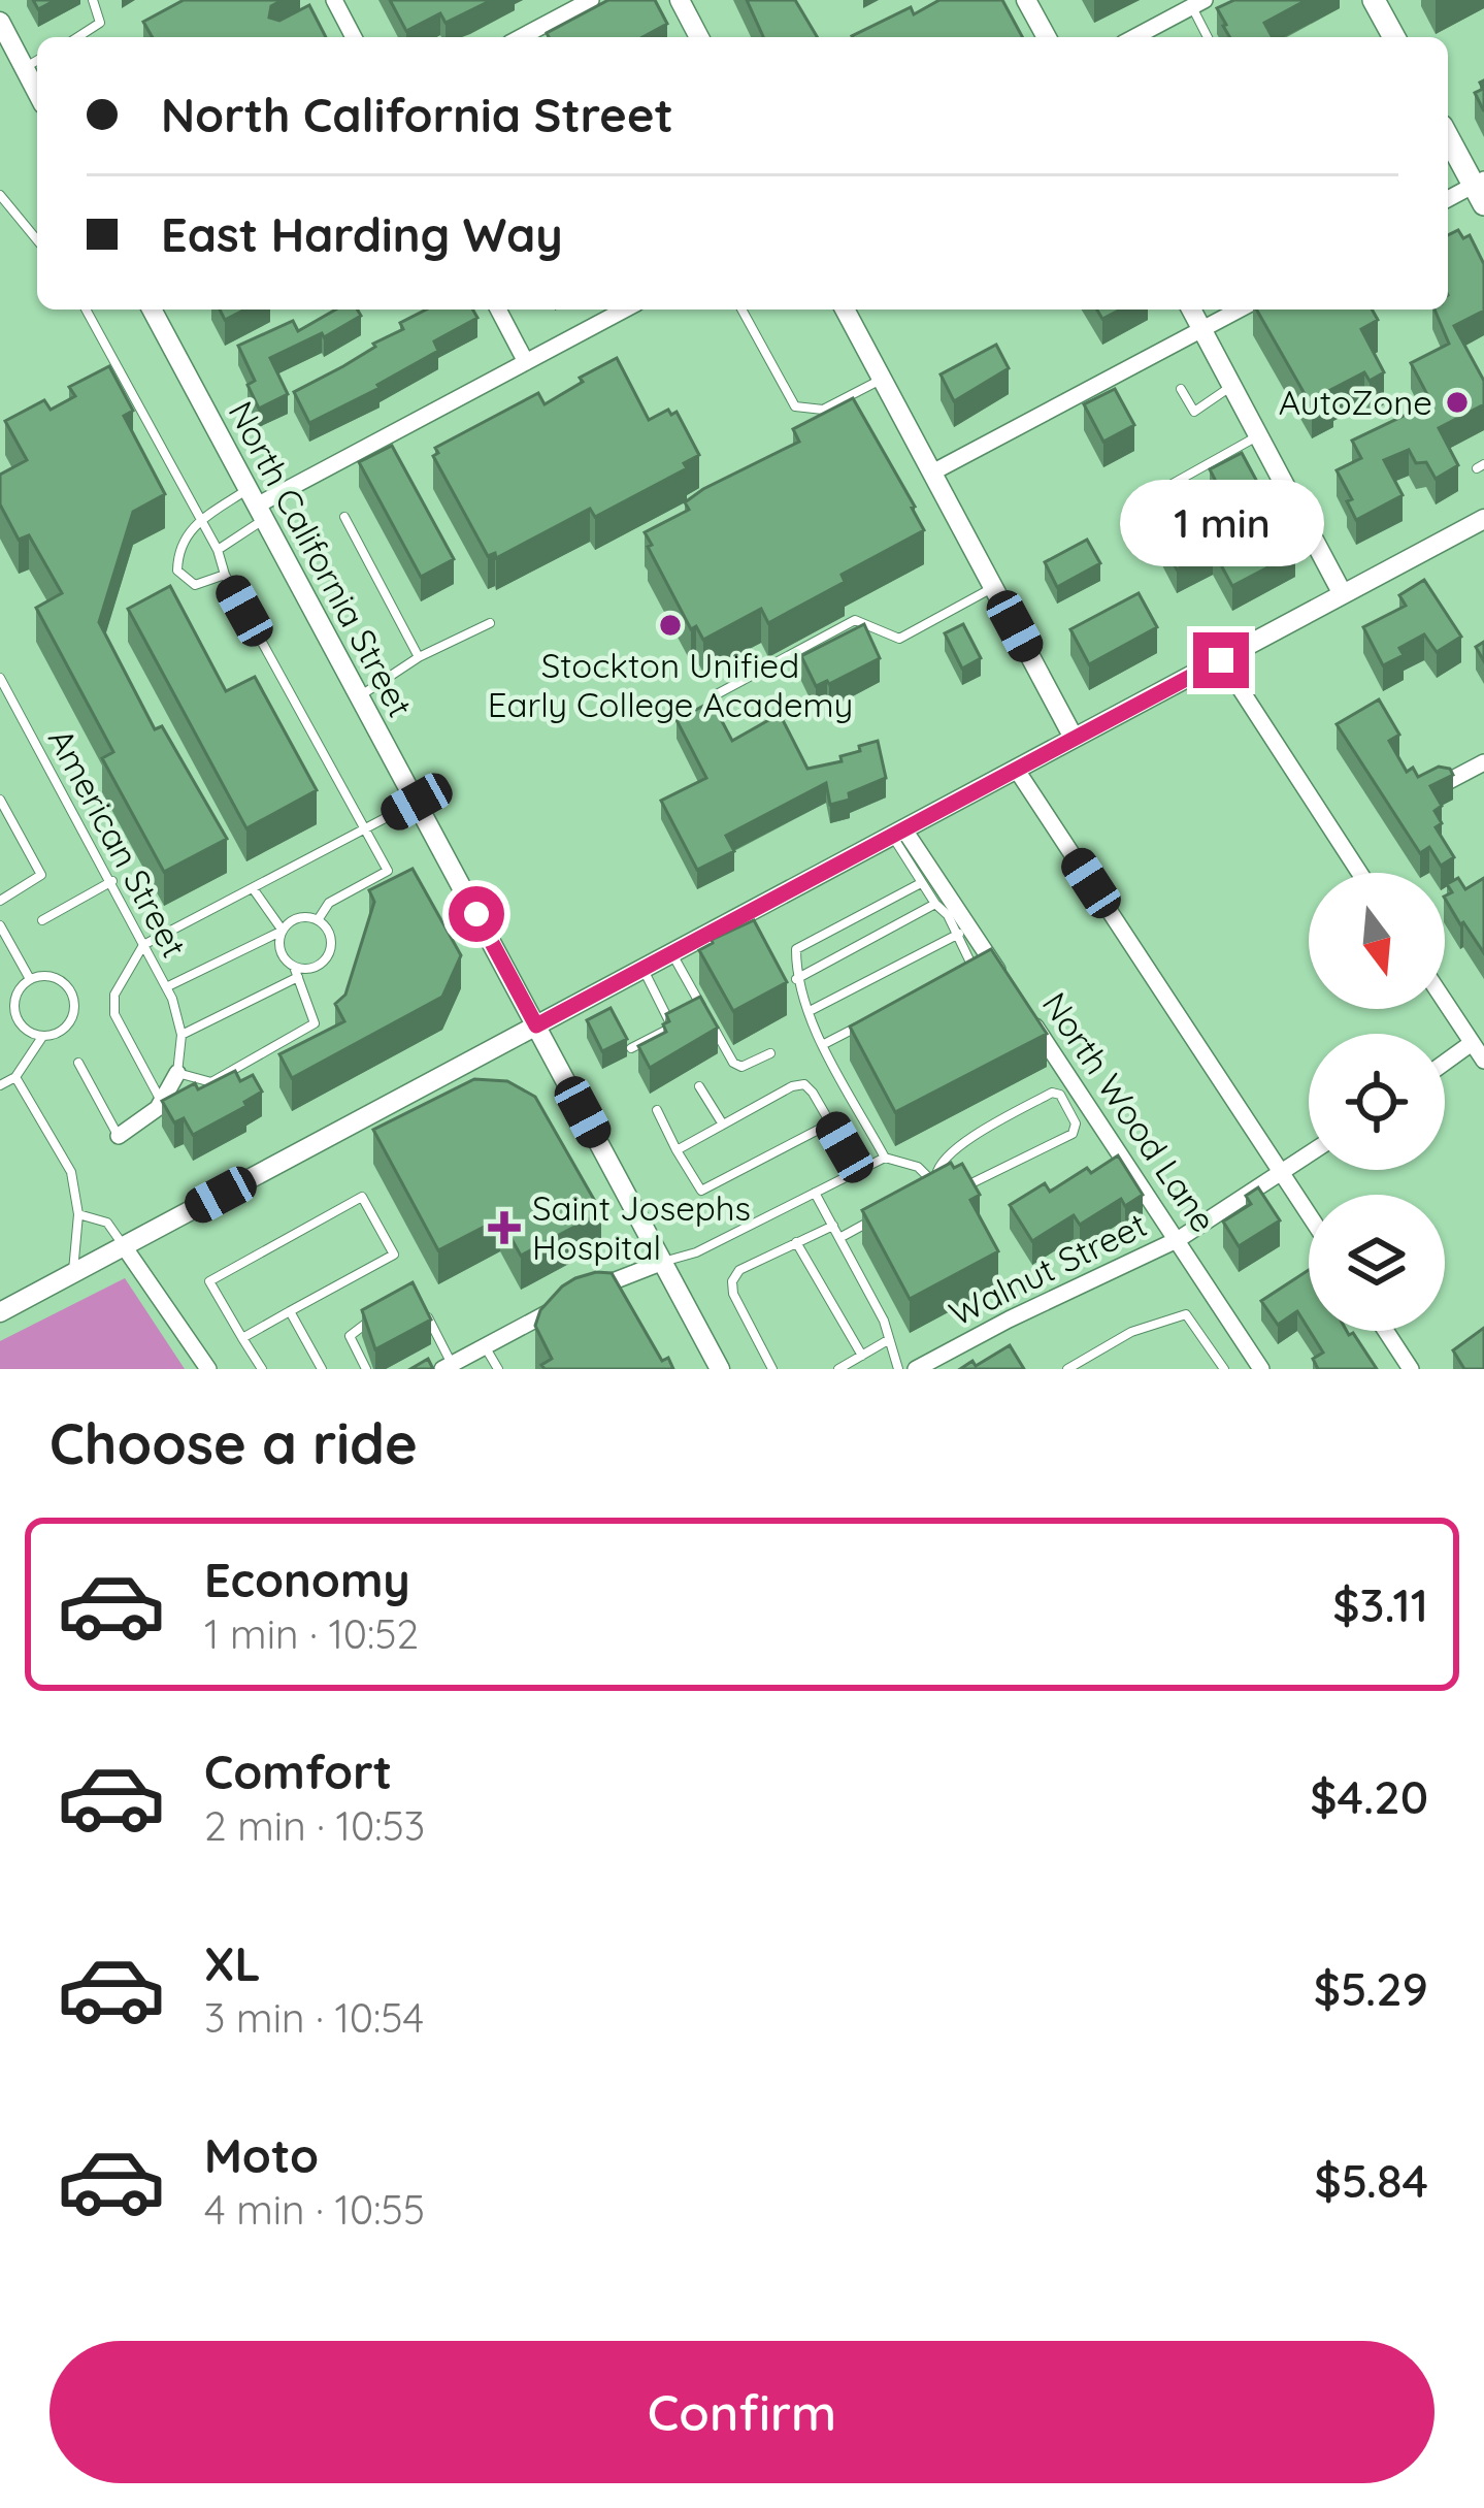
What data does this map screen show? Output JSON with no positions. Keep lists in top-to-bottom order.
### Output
{
  "streets": {
    "street": ["North California Street", "North Wood Lane", "Walnut Street"],
    "lane": ["American Street"]
  },
  "crossings": [
    ["North Wood Lane", "Walnut Street"]
  ],
  "places": {
    "other": ["AutoZone", "Stockton Unified Early College Academy"],
    "health": ["Saint Josephs Hospital"]
  },
  "north": "bottom",
  "page": {
    "banner": ["North California Street", "East Harding Way"],
    "bubble": "1 min",
    "heading": "Choose a ride",
    "list": [
      {
        "name": "Economy",
        "note": "1 min · 10:52",
        "value": "$3.11"
      },
      {
        "name": "Comfort",
        "note": "2 min · 10:53",
        "value": "$4.20"
      },
      {
        "name": "XL",
        "note": "3 min · 10:54",
        "value": "$5.29"
      },
      {
        "name": "Moto",
        "note": "4 min · 10:55",
        "value": "$5.84"
      }
    ],
    "buttons": "Confirm"
  }
}
